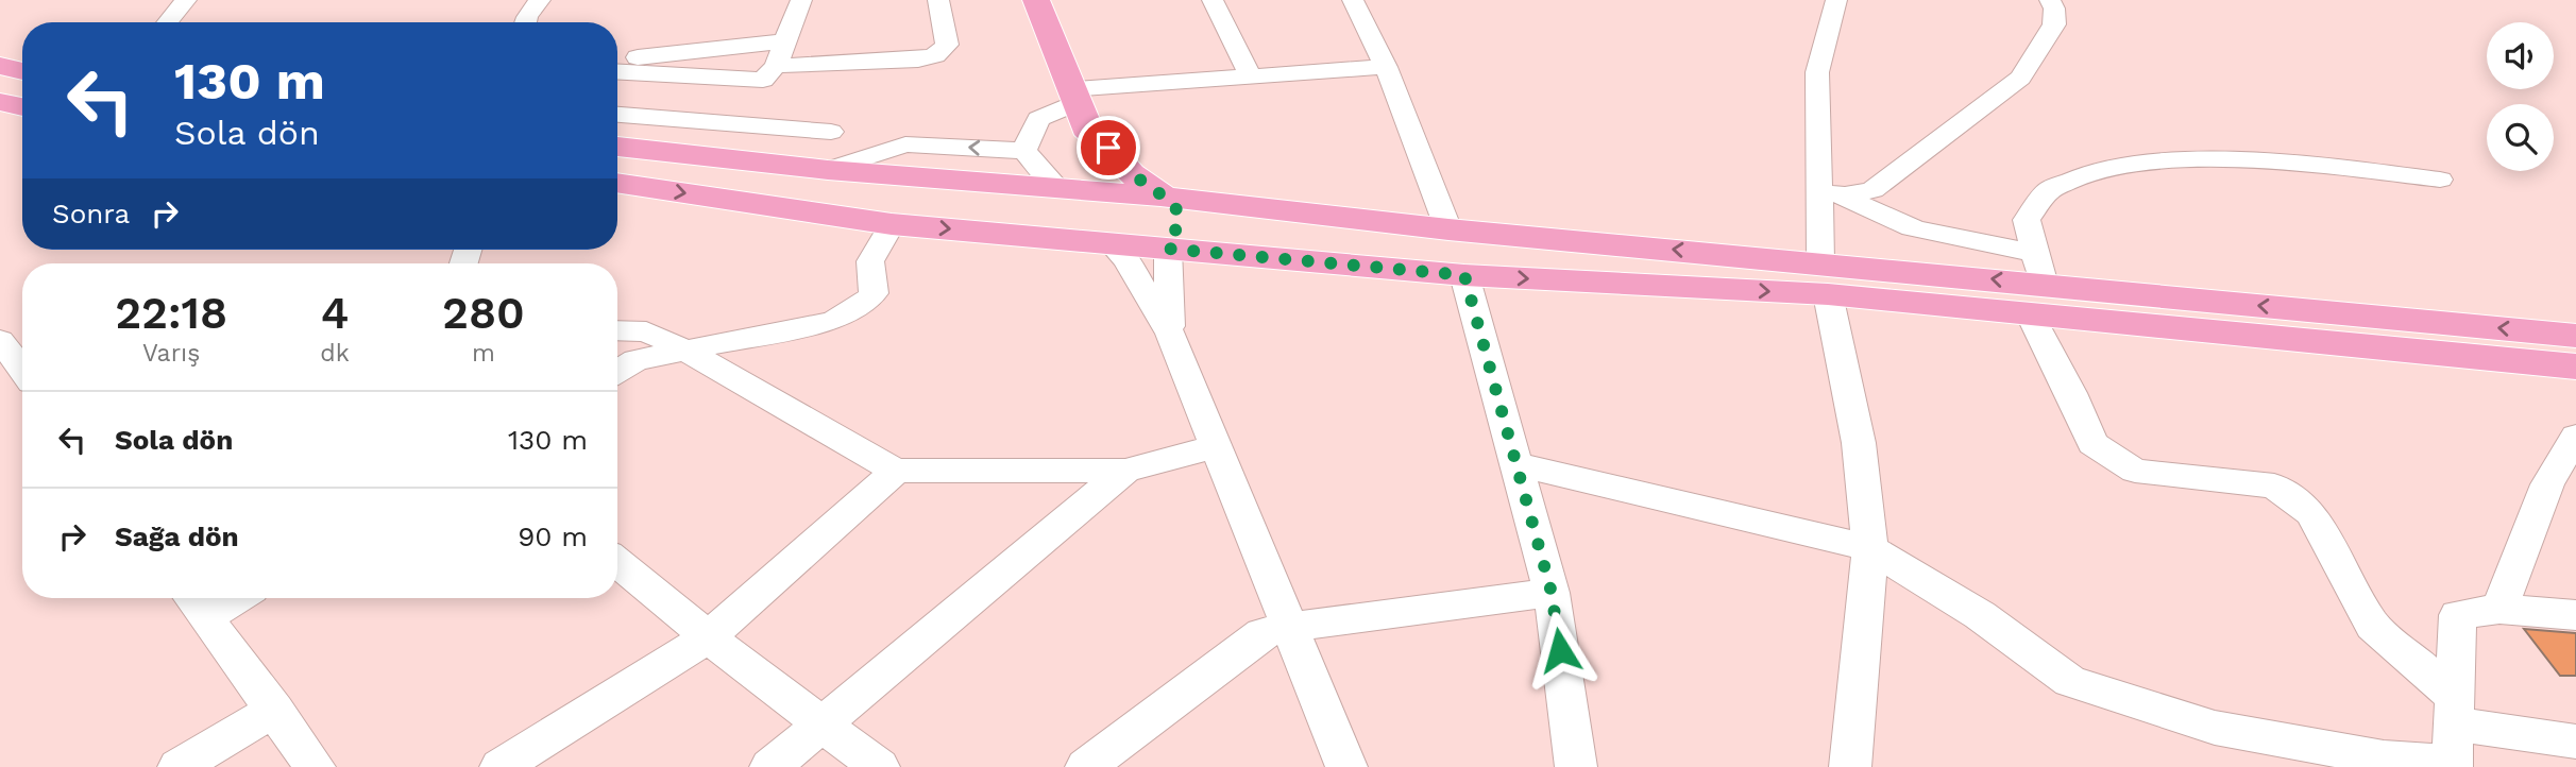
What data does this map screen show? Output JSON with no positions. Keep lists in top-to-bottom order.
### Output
{
  "page": {
    "turn": ["130 m", "Sola dön"],
    "then": "Sonra",
    "eta": [
      "22:18",
      "Varış",
      "4",
      "dk",
      "280",
      "m"
    ],
    "list": [
      {
        "name": "Sola dön",
        "value": "130 m"
      },
      {
        "name": "Sağa dön",
        "value": "90 m"
      }
    ]
  }
}
